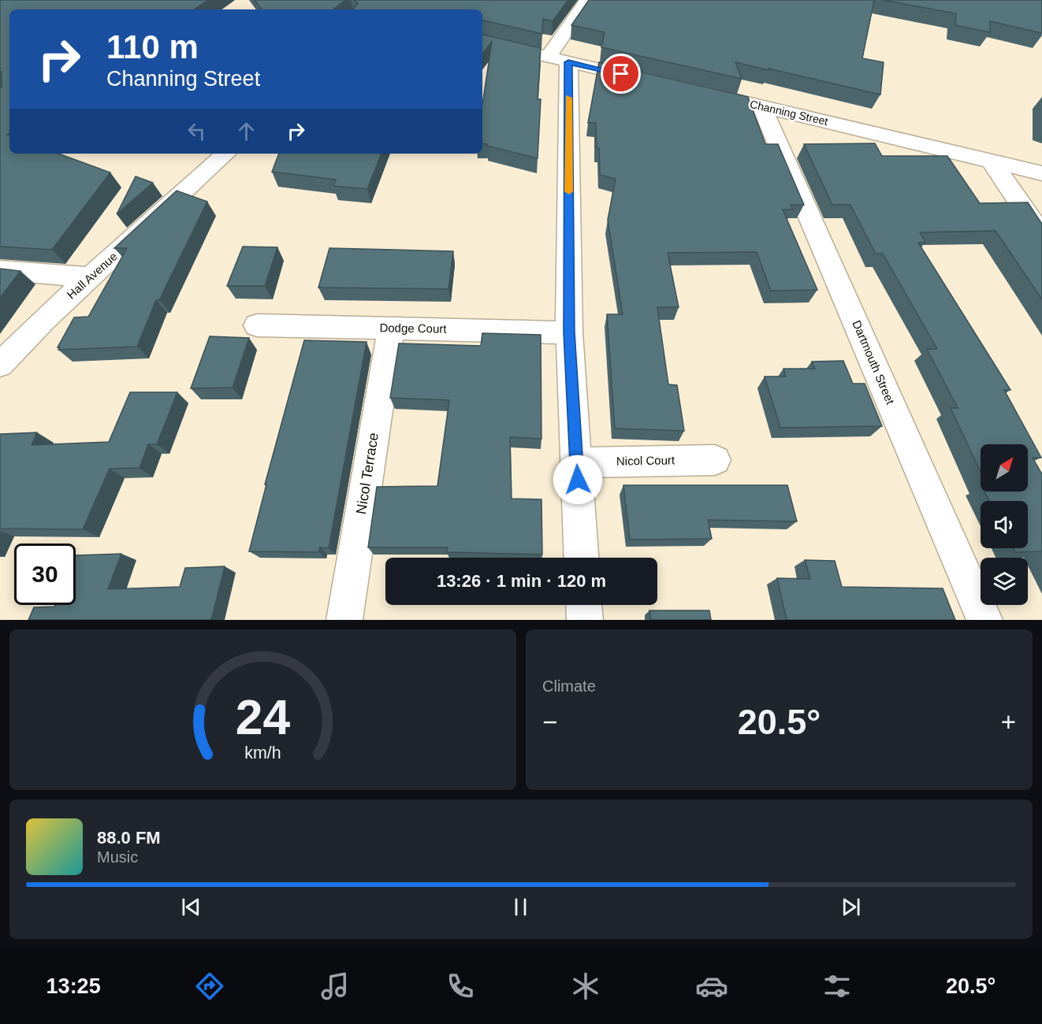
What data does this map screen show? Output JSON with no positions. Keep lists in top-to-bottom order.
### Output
{
  "streets": {
    "street": [
      "Channing Street",
      "Hall Avenue",
      "Dodge Court",
      "Dartmouth Street",
      "Nicol Court",
      "Nicol Terrace"
    ]
  },
  "crossings": [
    ["Channing Street", "Dartmouth Street"],
    ["Dodge Court", "Nicol Terrace"]
  ],
  "north": "top right",
  "page": {
    "turn": ["110 m", "Channing Street"],
    "limit": "30",
    "trip": "13:26 · 1 min · 120 m",
    "tile": "Climate",
    "heat": ["−", "20.5°", "+"],
    "song": ["88.0 FM", "Music"],
    "tabs": ["13:25", "20.5°"],
    "gauge": ["24", "km/h"]
  }
}
